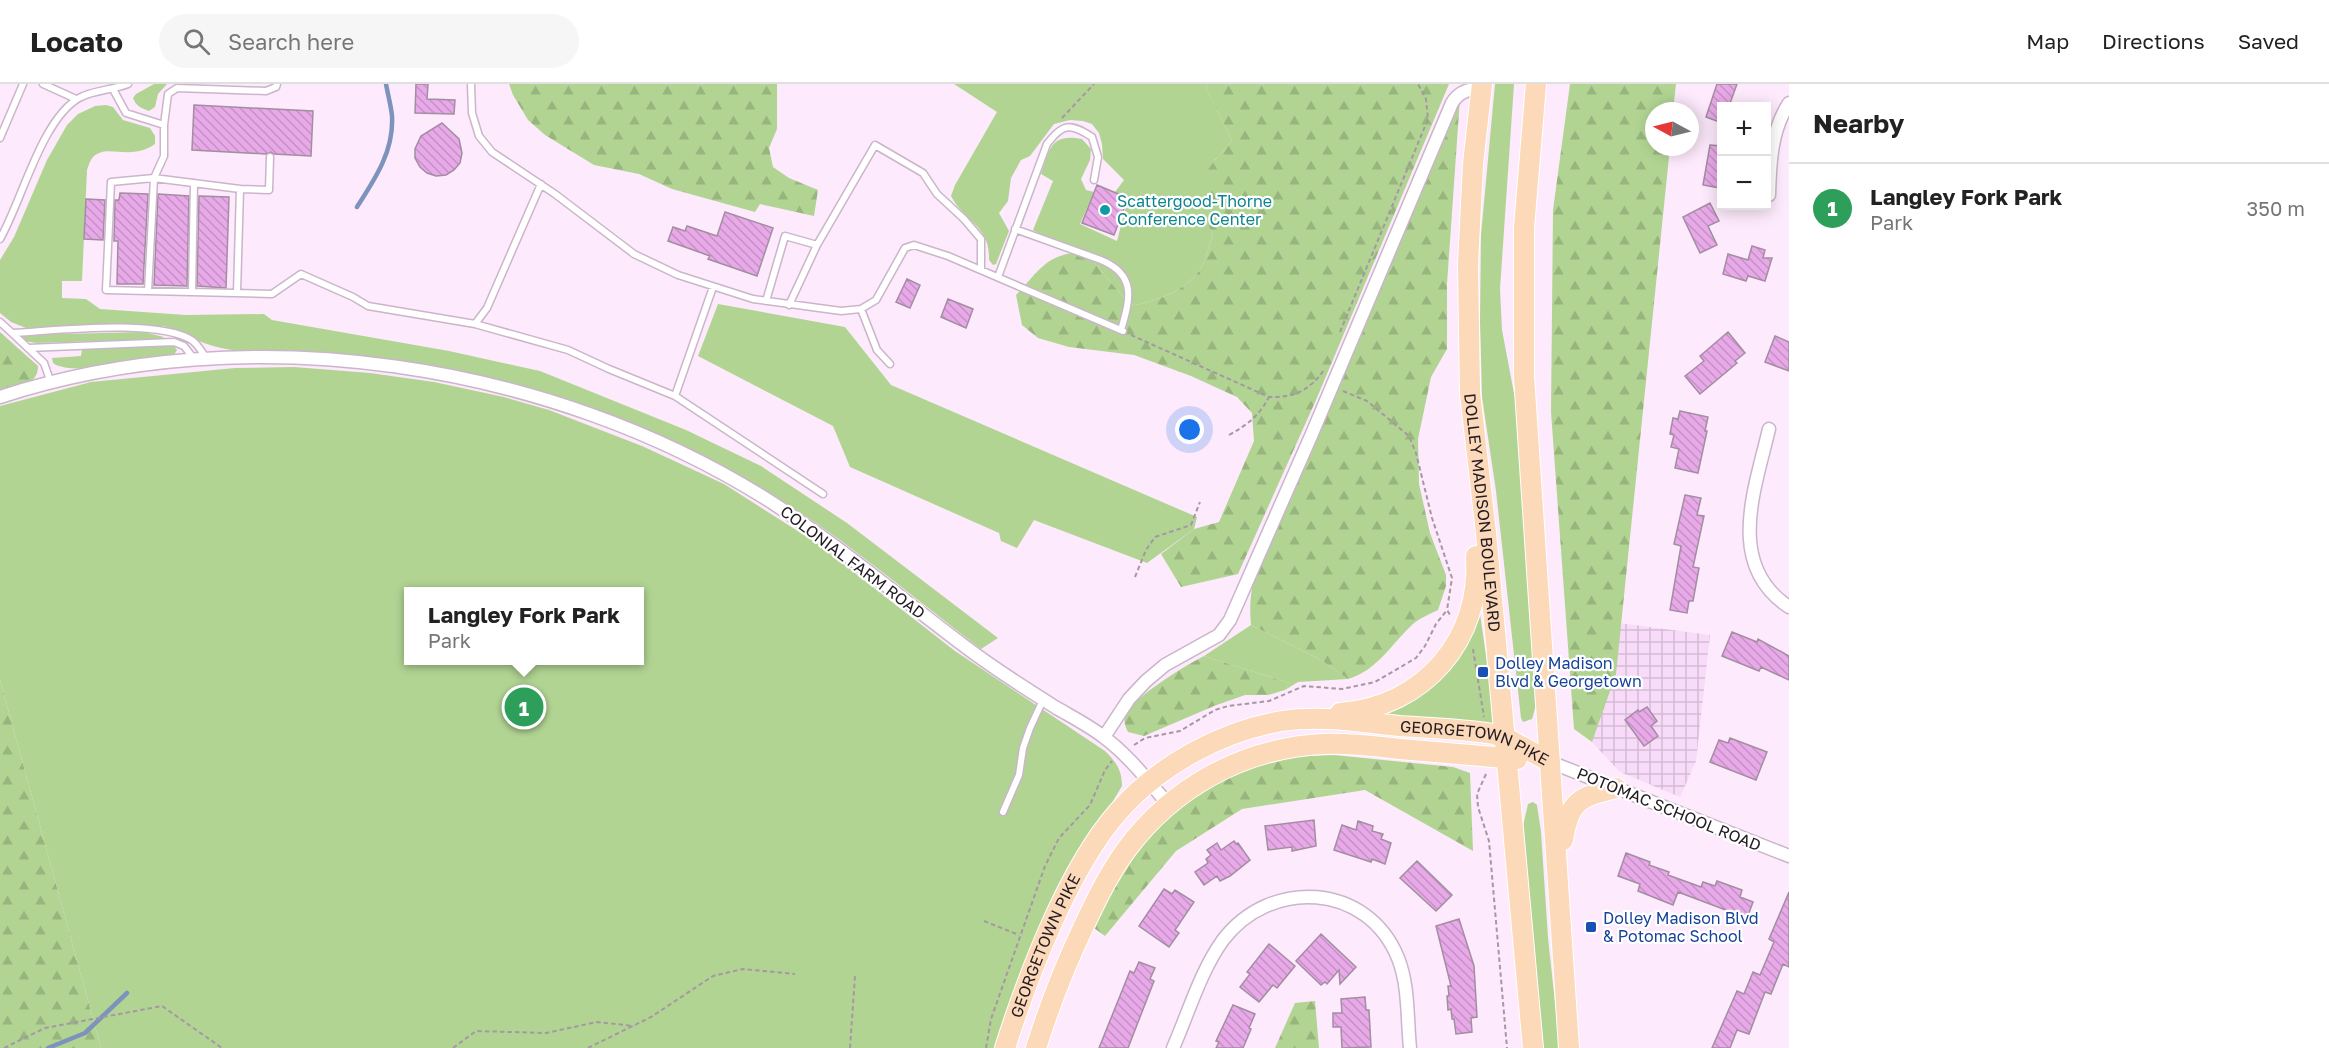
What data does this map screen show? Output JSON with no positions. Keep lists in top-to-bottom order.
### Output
{
  "streets": {
    "main road": ["DOLLEY MADISON BOULEVARD", "GEORGETOWN PIKE"],
    "street": ["COLONIAL FARM ROAD", "POTOMAC SCHOOL ROAD"]
  },
  "crossings": [
    ["DOLLEY MADISON BOULEVARD", "GEORGETOWN PIKE"],
    ["COLONIAL FARM ROAD", "GEORGETOWN PIKE"],
    ["GEORGETOWN PIKE", "POTOMAC SCHOOL ROAD"]
  ],
  "places": {
    "other": ["Scattergood-Thorne Conference Center"],
    "transit": ["Dolley Madison Blvd & Georgetown", "Dolley Madison Blvd & Potomac School"]
  },
  "north": "left",
  "page": {
    "header": "Locato",
    "search": "Search here",
    "nav": ["Map", "Directions", "Saved"],
    "heading": "Nearby",
    "map_buttons": ["+", "−"],
    "list": [
      {
        "mark": "1",
        "name": "Langley Fork Park",
        "note": "Park",
        "value": "350 m"
      }
    ],
    "popup": ["Langley Fork Park", "Park"],
    "pins": "1"
  }
}
